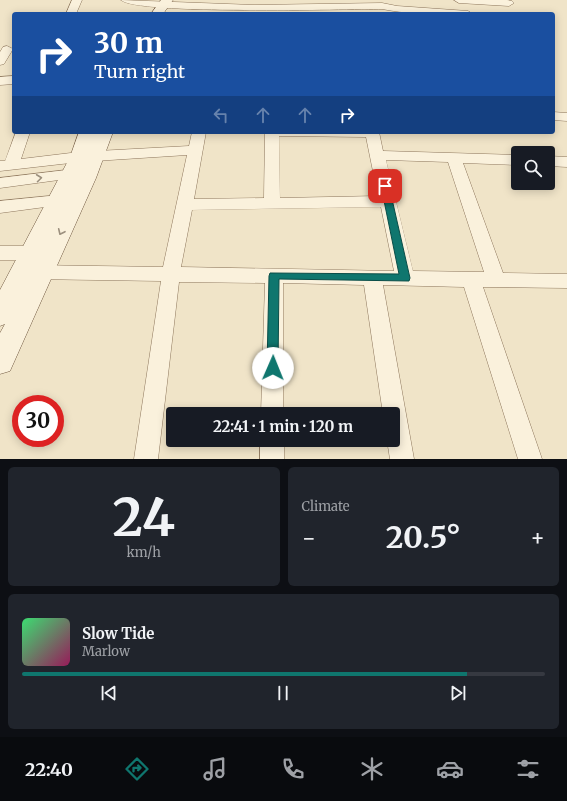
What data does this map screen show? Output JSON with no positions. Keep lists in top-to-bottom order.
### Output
{
  "page": {
    "turn": ["30 m", "Turn right"],
    "limit": "30",
    "trip": "22:41 · 1 min · 120 m",
    "tile": [
      ["24", "km/h"],
      "Climate"
    ],
    "heat": ["−", "20.5°", "+"],
    "song": ["Slow Tide", "Marlow"],
    "tabs": "22:40"
  }
}
